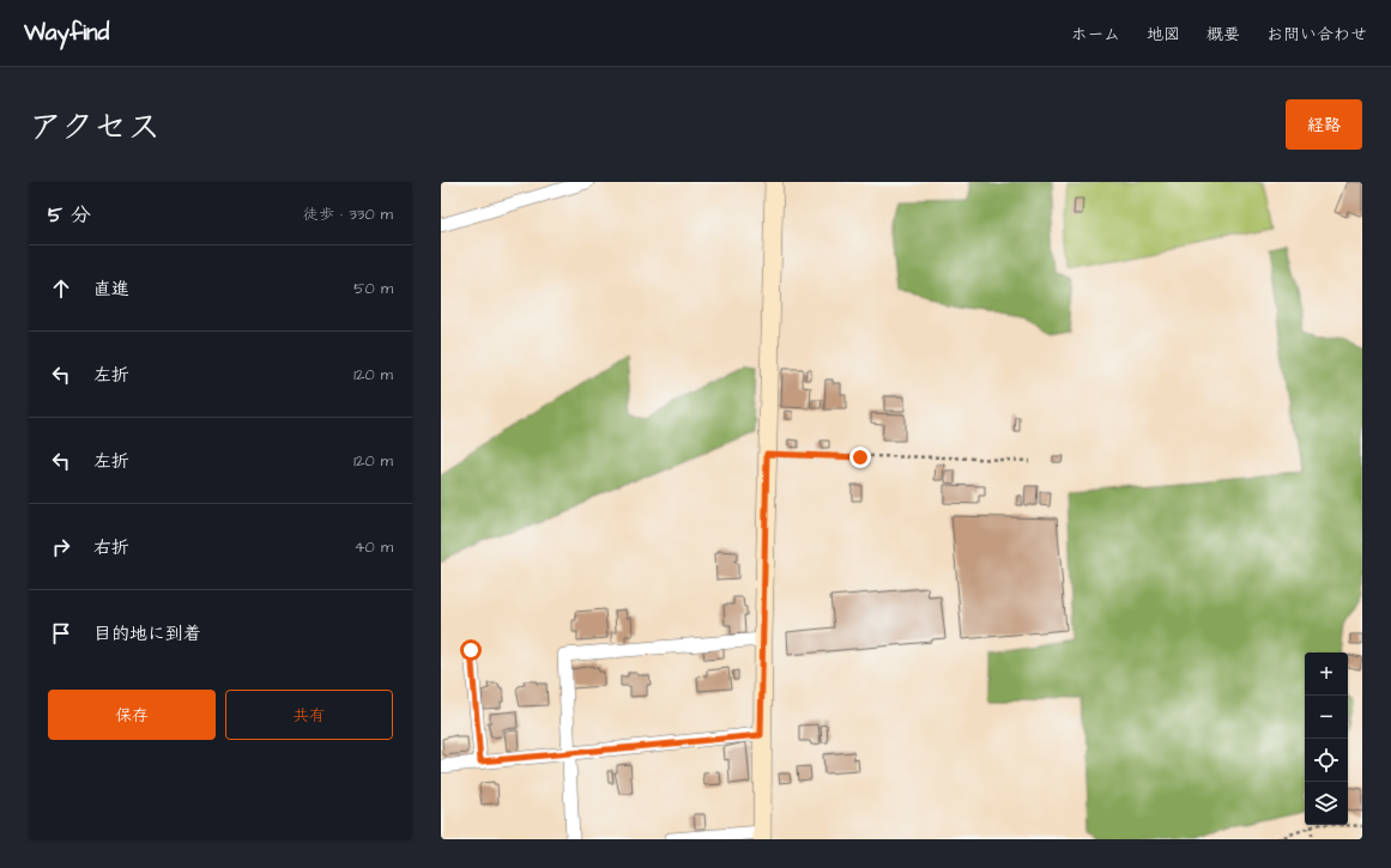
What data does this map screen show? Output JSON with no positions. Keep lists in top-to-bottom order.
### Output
{
  "page": {
    "header": "Wayfind",
    "nav": [
      "ホーム",
      "地図",
      "概要",
      "お問い合わせ"
    ],
    "title": "アクセス",
    "buttons": [
      "経路",
      ["保存", "共有"]
    ],
    "heading": ["5 分", "徒歩 · 330 m"],
    "list": [
      ["直進", "50 m"],
      ["左折", "120 m"],
      ["左折", "120 m"],
      ["右折", "40 m"],
      "目的地に到着"
    ],
    "map_buttons": ["+", "−"]
  }
}
